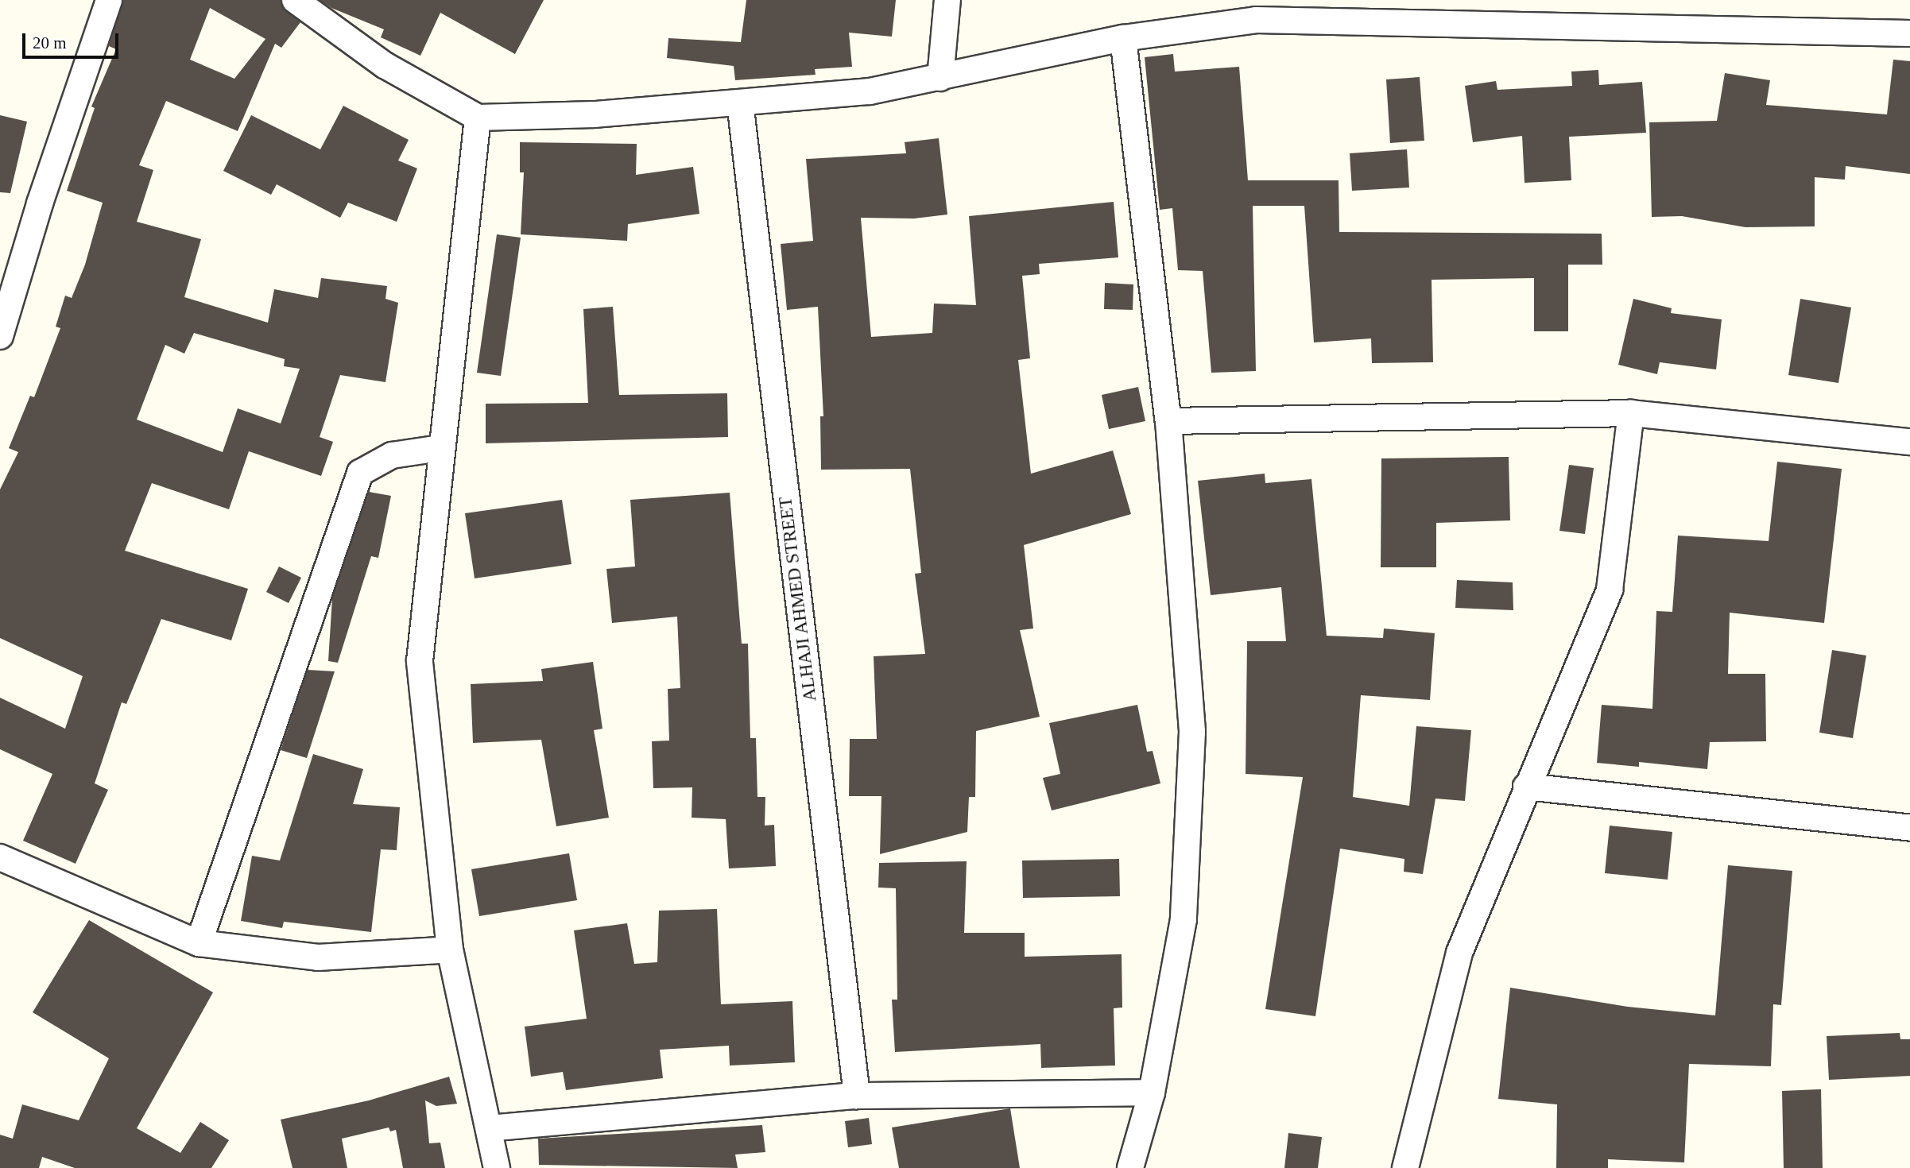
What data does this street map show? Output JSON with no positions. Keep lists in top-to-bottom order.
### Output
{
  "streets": {
    "street": ["ALHAJI AHMED STREET"]
  },
  "scale_bar": "20 m"
}
